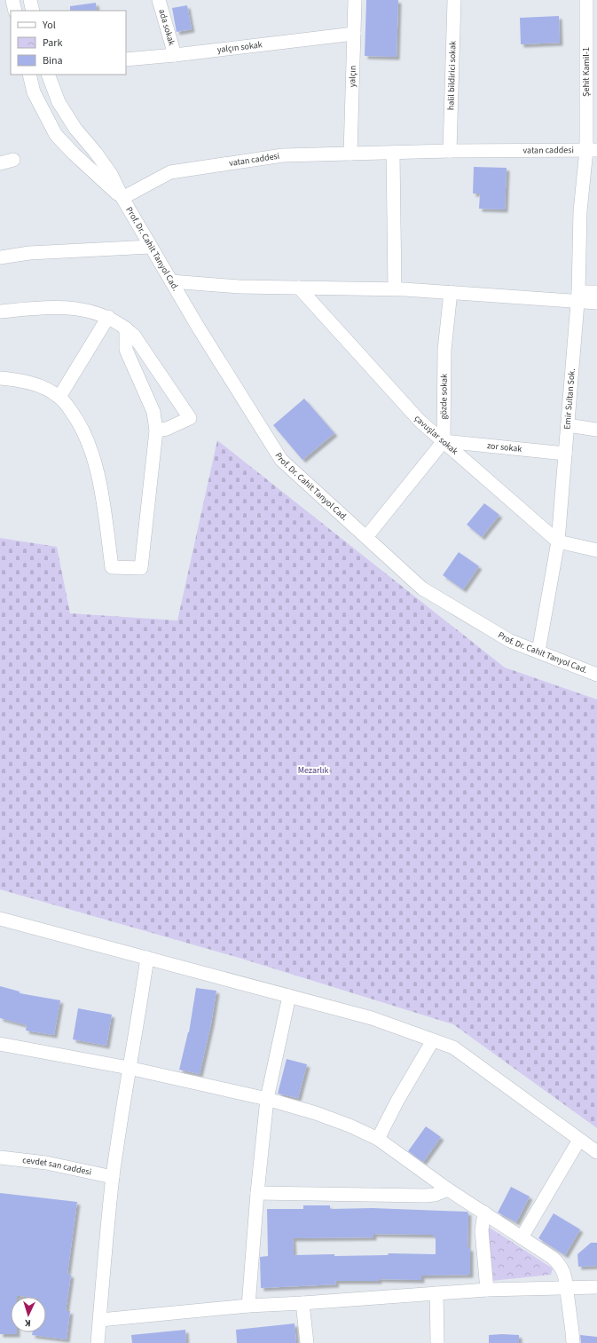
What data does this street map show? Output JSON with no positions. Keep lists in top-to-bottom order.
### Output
{
  "streets": {
    "street": [
      "ada sokak",
      "yalçın sokak",
      "Şehit Kamil-1",
      "halil bildirici sokak",
      "yalçın",
      "vatan caddesi",
      "Prof. Dr. Cahit Tanyol Cad.",
      "gözde sokak",
      "Emir Sultan Sok.",
      "çavuşlar sokak",
      "zor sokak",
      "cevdet san caddesi"
    ]
  },
  "crossings": [
    ["ada sokak", "yalçın sokak"],
    ["yalçın sokak", "yalçın"],
    ["Şehit Kamil-1", "vatan caddesi"],
    ["Şehit Kamil-1", "Emir Sultan Sok."],
    ["halil bildirici sokak", "vatan caddesi"],
    ["yalçın", "vatan caddesi"],
    ["vatan caddesi", "Prof. Dr. Cahit Tanyol Cad."],
    ["vatan caddesi", "Emir Sultan Sok."],
    ["Prof. Dr. Cahit Tanyol Cad.", "Emir Sultan Sok."],
    ["gözde sokak", "çavuşlar sokak"],
    ["gözde sokak", "zor sokak"],
    ["Emir Sultan Sok.", "çavuşlar sokak"],
    ["Emir Sultan Sok.", "zor sokak"],
    ["çavuşlar sokak", "zor sokak"]
  ],
  "parks": ["Mezarlık"],
  "legend": ["Yol", "Park", "Bina"],
  "north": "bottom"
}
